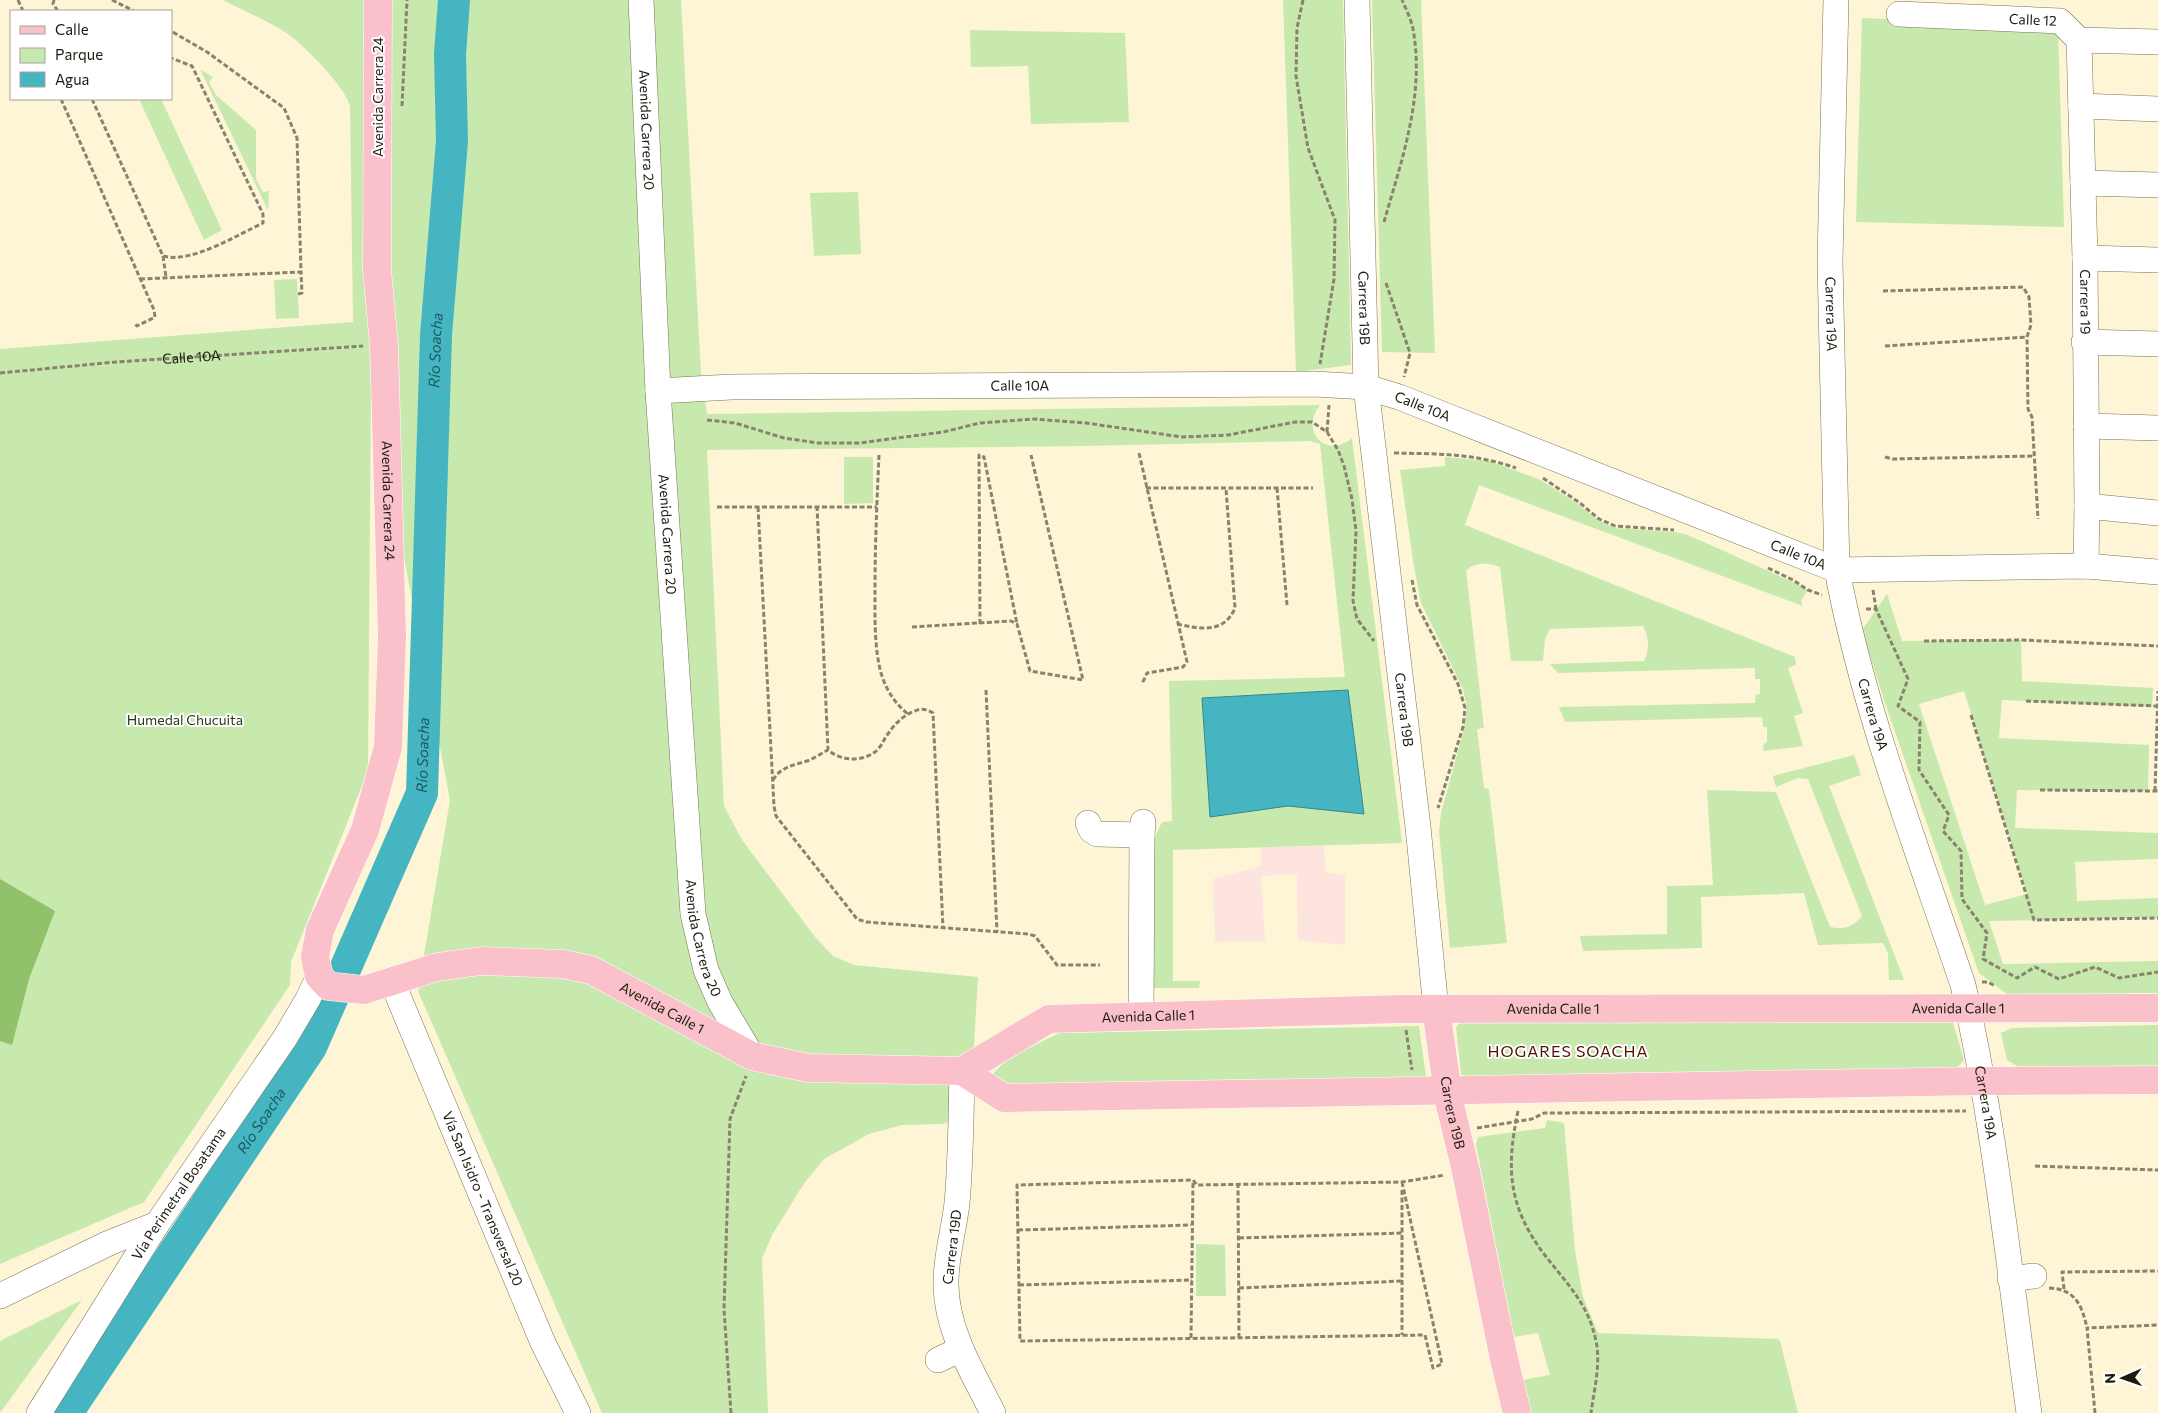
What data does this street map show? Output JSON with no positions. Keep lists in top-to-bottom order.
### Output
{
  "streets": {
    "main road": ["Avenida Carrera 24", "Carrera 19B", "Avenida Calle 1"],
    "street": [
      "Calle 12",
      "Avenida Carrera 20",
      "Carrera 19",
      "Carrera 19A",
      "Calle 10A",
      "Vía Perimetral Bosatama",
      "Vía San Isidro - Transversal 20",
      "Carrera 19D"
    ]
  },
  "crossings": [
    ["Calle 12", "Carrera 19"],
    ["Avenida Carrera 24", "Calle 10A"],
    ["Avenida Carrera 24", "Avenida Calle 1"],
    ["Avenida Carrera 24", "Vía Perimetral Bosatama"],
    ["Avenida Carrera 20", "Calle 10A"],
    ["Avenida Carrera 20", "Avenida Calle 1"],
    ["Carrera 19", "Calle 10A"],
    ["Carrera 19B", "Calle 10A"],
    ["Carrera 19B", "Avenida Calle 1"],
    ["Carrera 19A", "Calle 10A"],
    ["Carrera 19A", "Avenida Calle 1"],
    ["Avenida Calle 1", "Vía Perimetral Bosatama"],
    ["Avenida Calle 1", "Vía San Isidro - Transversal 20"],
    ["Avenida Calle 1", "Carrera 19D"]
  ],
  "districts": ["HOGARES SOACHA"],
  "water": ["Río Soacha"],
  "parks": ["Humedal Chucuita"],
  "legend": ["Calle", "Parque", "Agua"],
  "north": "left"
}
